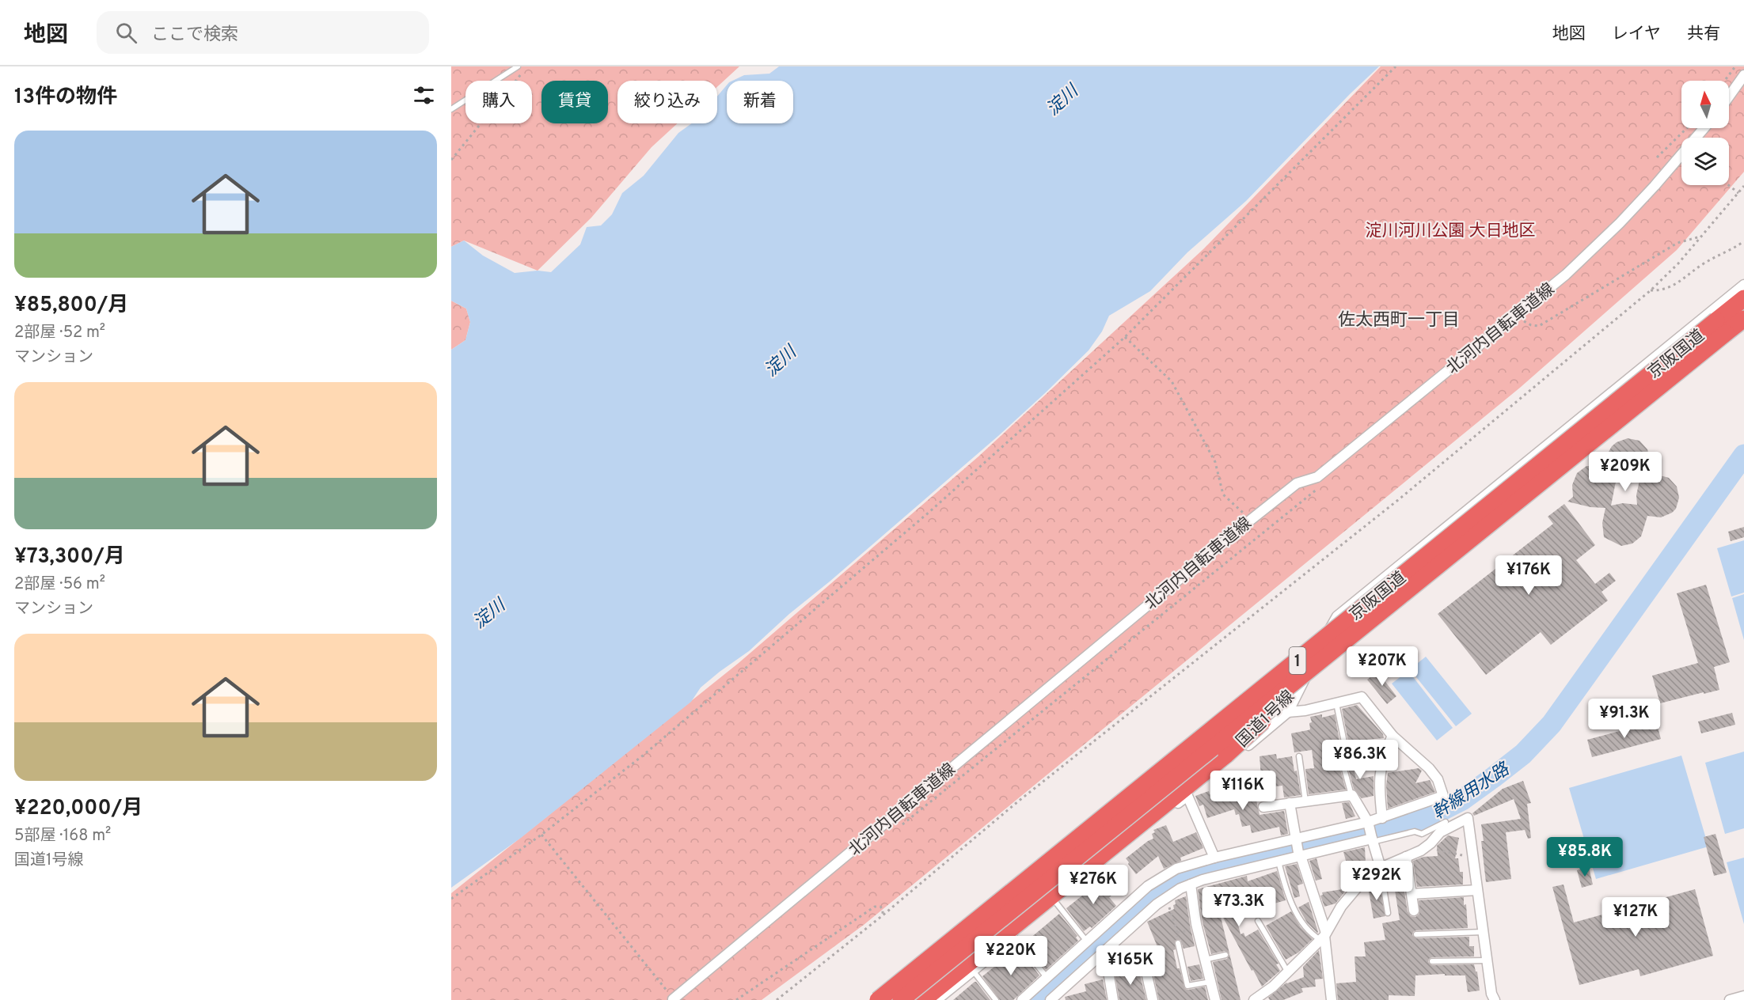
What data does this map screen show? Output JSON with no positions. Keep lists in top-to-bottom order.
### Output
{
  "streets": {
    "highway": ["京阪国道", "1", "国道1号線"],
    "street": ["北河内自転車道線"]
  },
  "crossings": [
    ["京阪国道", "国道1号線"]
  ],
  "districts": ["佐太西町一丁目"],
  "water": ["淀川", "幹線用水路"],
  "parks": ["淀川河川公園 大日地区"],
  "north": "top",
  "page": {
    "header": "地図",
    "search": "ここで検索",
    "nav": ["地図", "レイヤ", "共有"],
    "heading": "13件の物件",
    "chip": [
      "購入",
      "賃貸",
      "絞り込み",
      "新着"
    ],
    "list": [
      {
        "name": "¥85,800/月",
        "note": "2部屋 · 52 m² · マンション"
      },
      {
        "name": "¥73,300/月",
        "note": "2部屋 · 56 m² · マンション"
      },
      {
        "name": "¥220,000/月",
        "note": "5部屋 · 168 m² · 国道1号線"
      }
    ],
    "price": [
      "¥209K",
      "¥176K",
      "¥207K",
      "¥91.3K",
      "¥86.3K",
      "¥116K",
      "¥85.8K",
      "¥292K",
      "¥276K",
      "¥73.3K",
      "¥127K",
      "¥220K",
      "¥165K"
    ]
  }
}
